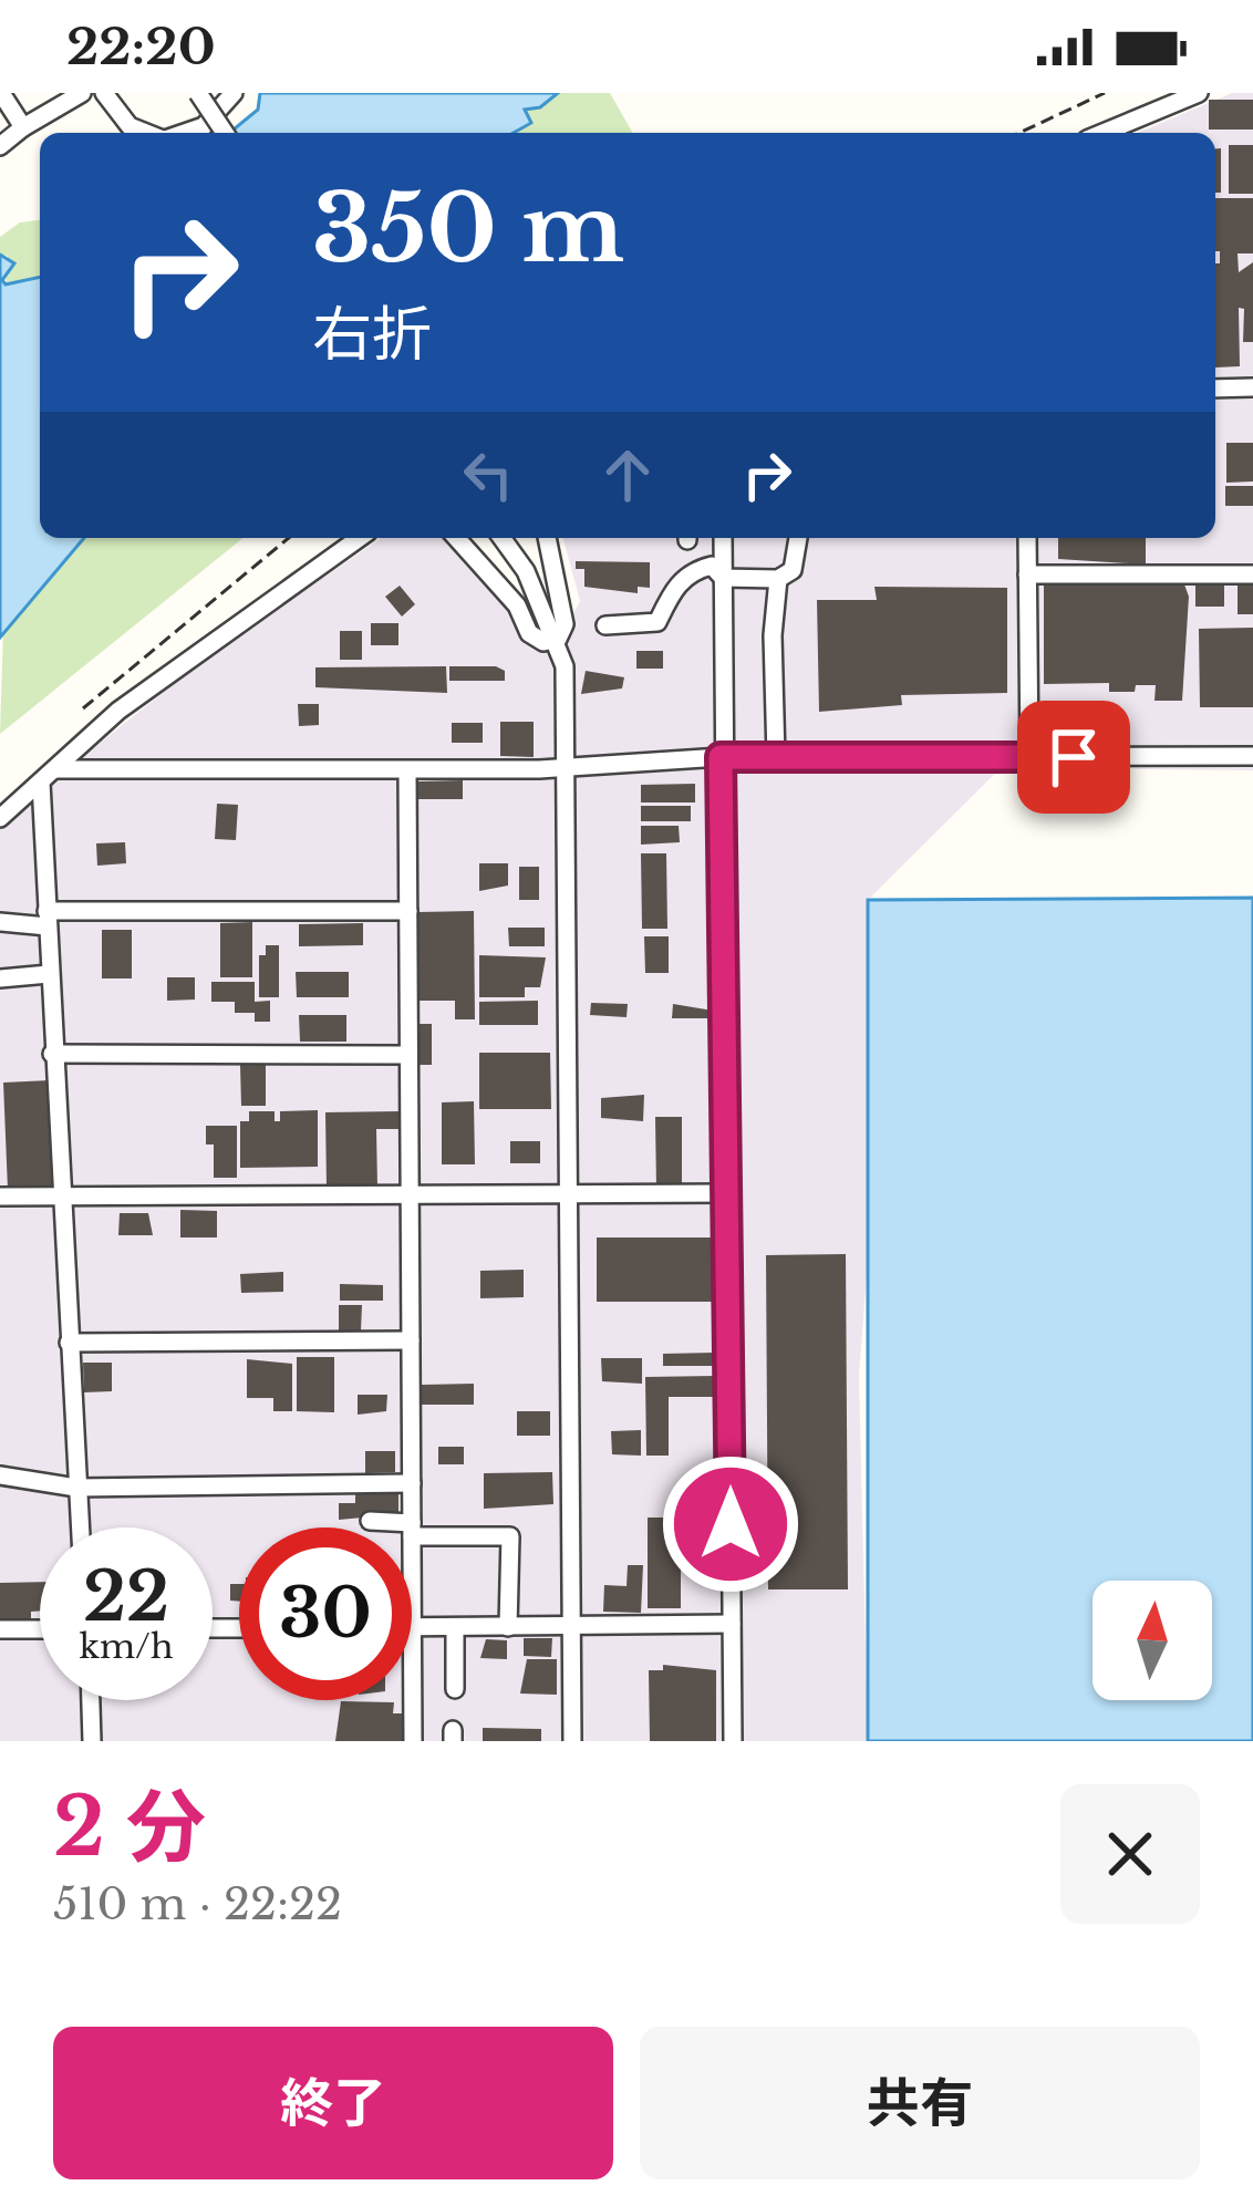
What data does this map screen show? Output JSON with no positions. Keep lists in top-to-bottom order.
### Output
{
  "north": "top",
  "page": {
    "status": "22:20",
    "turn": ["350 m", "右折"],
    "speed": "22 km/h",
    "limit": "30",
    "heading": ["2 分", "510 m · 22:22"],
    "buttons": ["終了", "共有"]
  }
}
